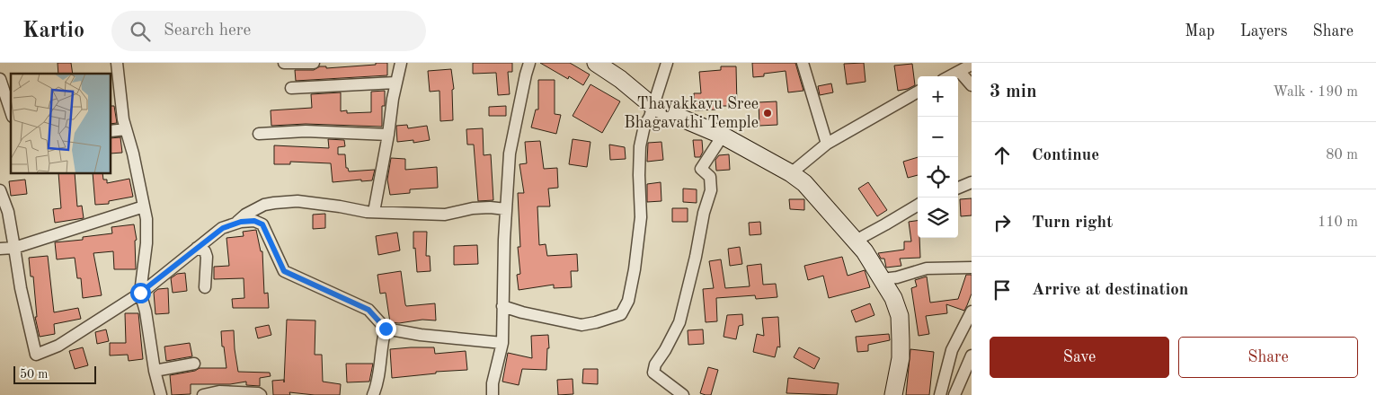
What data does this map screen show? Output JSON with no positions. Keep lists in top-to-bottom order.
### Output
{
  "places": ["Thayakkavu Sree Bhagavathi Temple"],
  "scale_bar": "50 m",
  "page": {
    "header": "Kartio",
    "search": "Search here",
    "nav": ["Map", "Layers", "Share"],
    "heading": ["3 min", "Walk · 190 m"],
    "map_buttons": ["+", "−"],
    "list": [
      ["Continue", "80 m"],
      ["Turn right", "110 m"],
      "Arrive at destination"
    ],
    "buttons": ["Save", "Share"],
    "scale": "50 m"
  }
}
